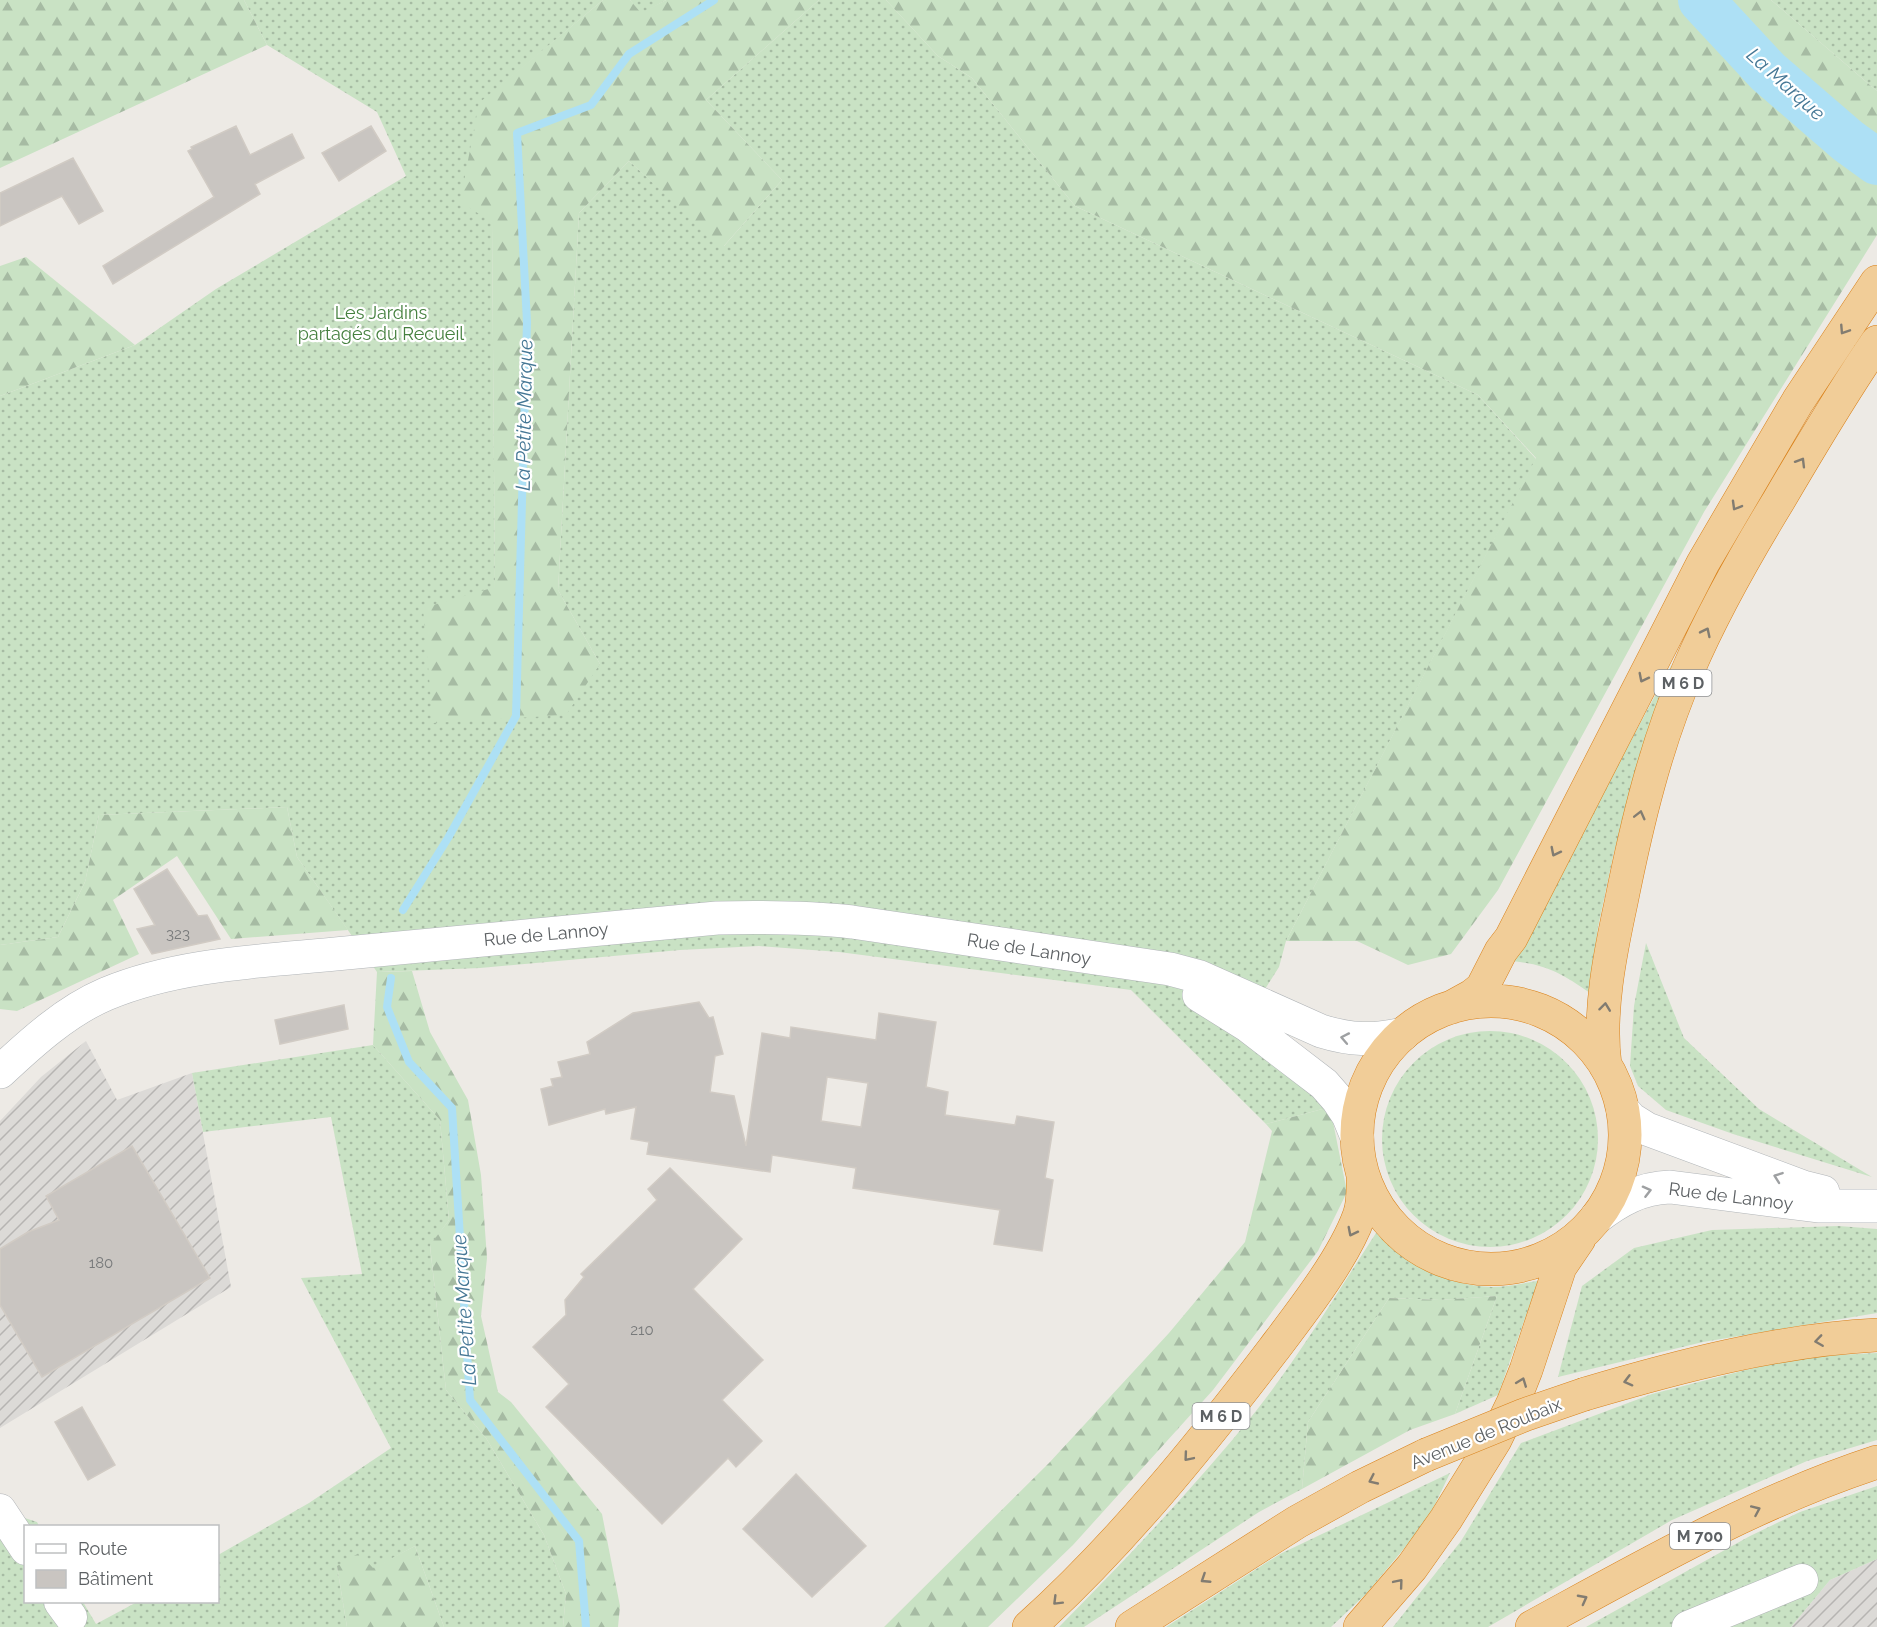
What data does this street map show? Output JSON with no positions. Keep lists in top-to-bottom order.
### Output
{
  "streets": {
    "highway": ["M 6 D", "Avenue de Roubaix", "M 700"],
    "main road": ["Rue de Lannoy"]
  },
  "water": ["La Marque", "La Petite Marque"],
  "parks": ["Les Jardins partagés du Recueil"],
  "house_numbers": ["323", "180", "210"],
  "legend": ["Route", "Bâtiment"]
}
